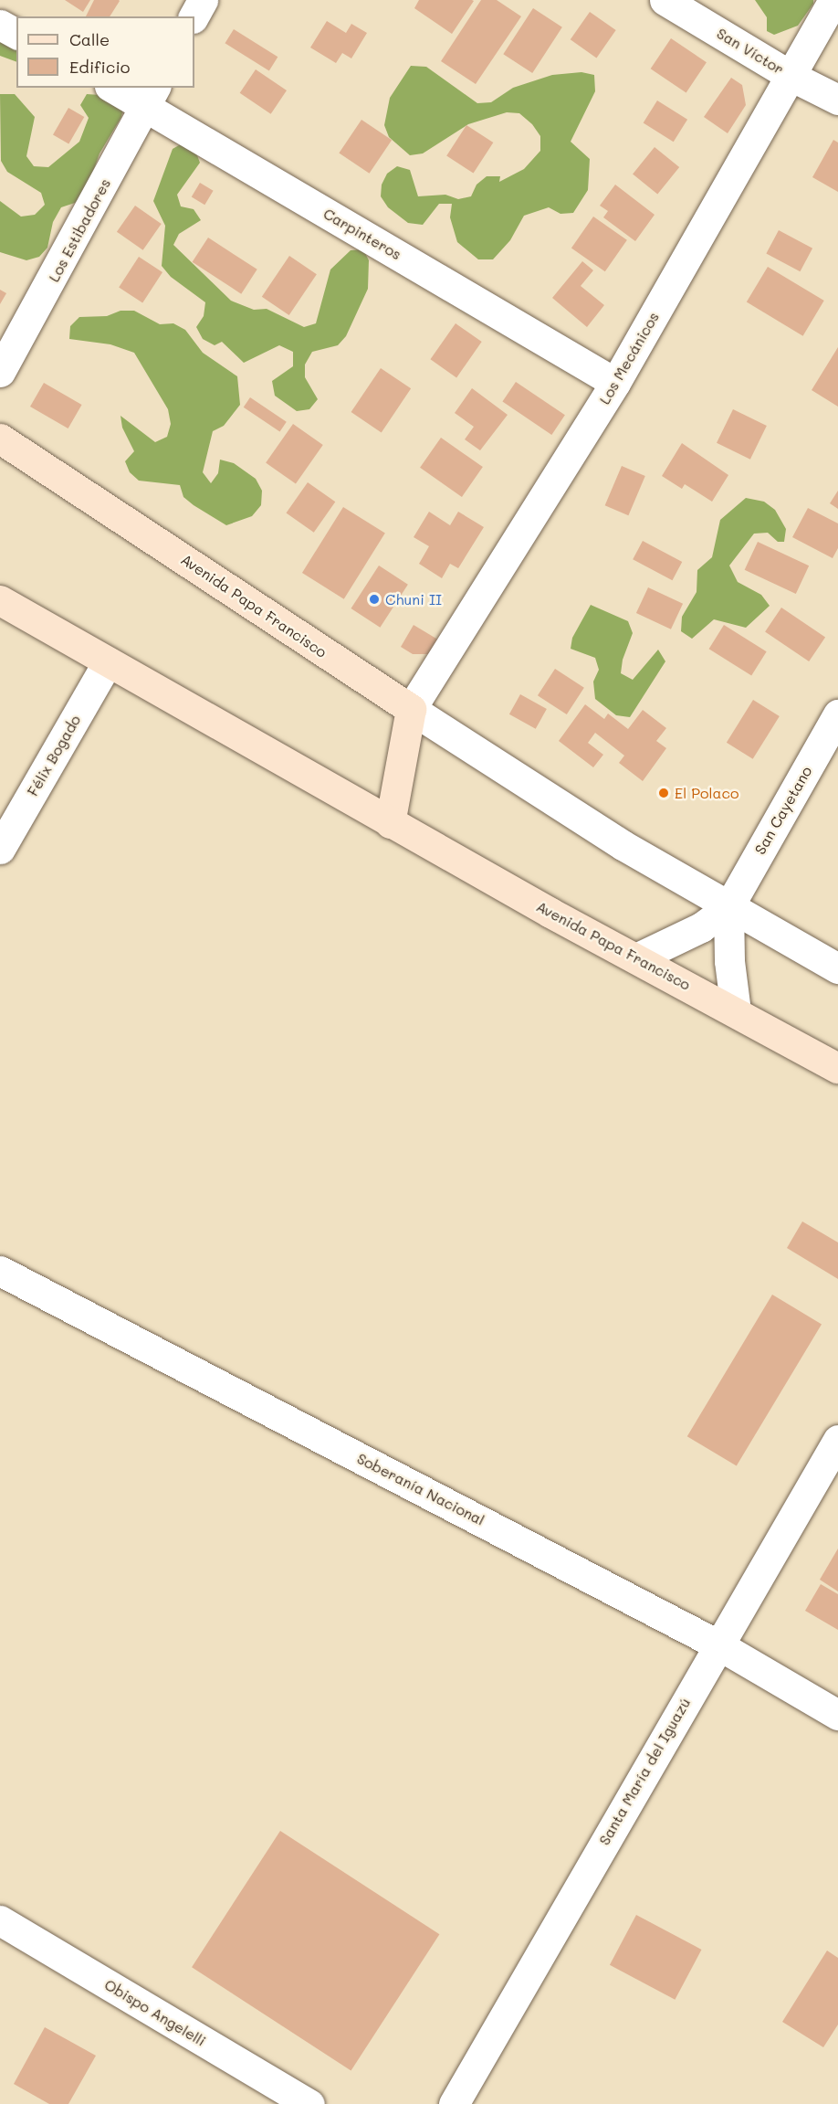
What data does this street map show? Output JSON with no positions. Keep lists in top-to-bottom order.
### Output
{
  "streets": {
    "main road": ["Avenida Papa Francisco"],
    "street": [
      "San Víctor",
      "Los Estibadores",
      "Carpinteros",
      "Los Mecánicos",
      "Félix Bogado",
      "San Cayetano",
      "Soberanía Nacional",
      "Santa María del Iguazú",
      "Obispo Angelelli"
    ]
  },
  "crossings": [
    ["San Víctor", "Los Mecánicos"],
    ["Los Estibadores", "Carpinteros"],
    ["Carpinteros", "Los Mecánicos"],
    ["Los Mecánicos", "Avenida Papa Francisco"],
    ["Avenida Papa Francisco", "Félix Bogado"],
    ["Avenida Papa Francisco", "San Cayetano"],
    ["Soberanía Nacional", "Santa María del Iguazú"]
  ],
  "places": ["Chuni II", "El Polaco"],
  "legend": ["Calle", "Edificio"]
}
